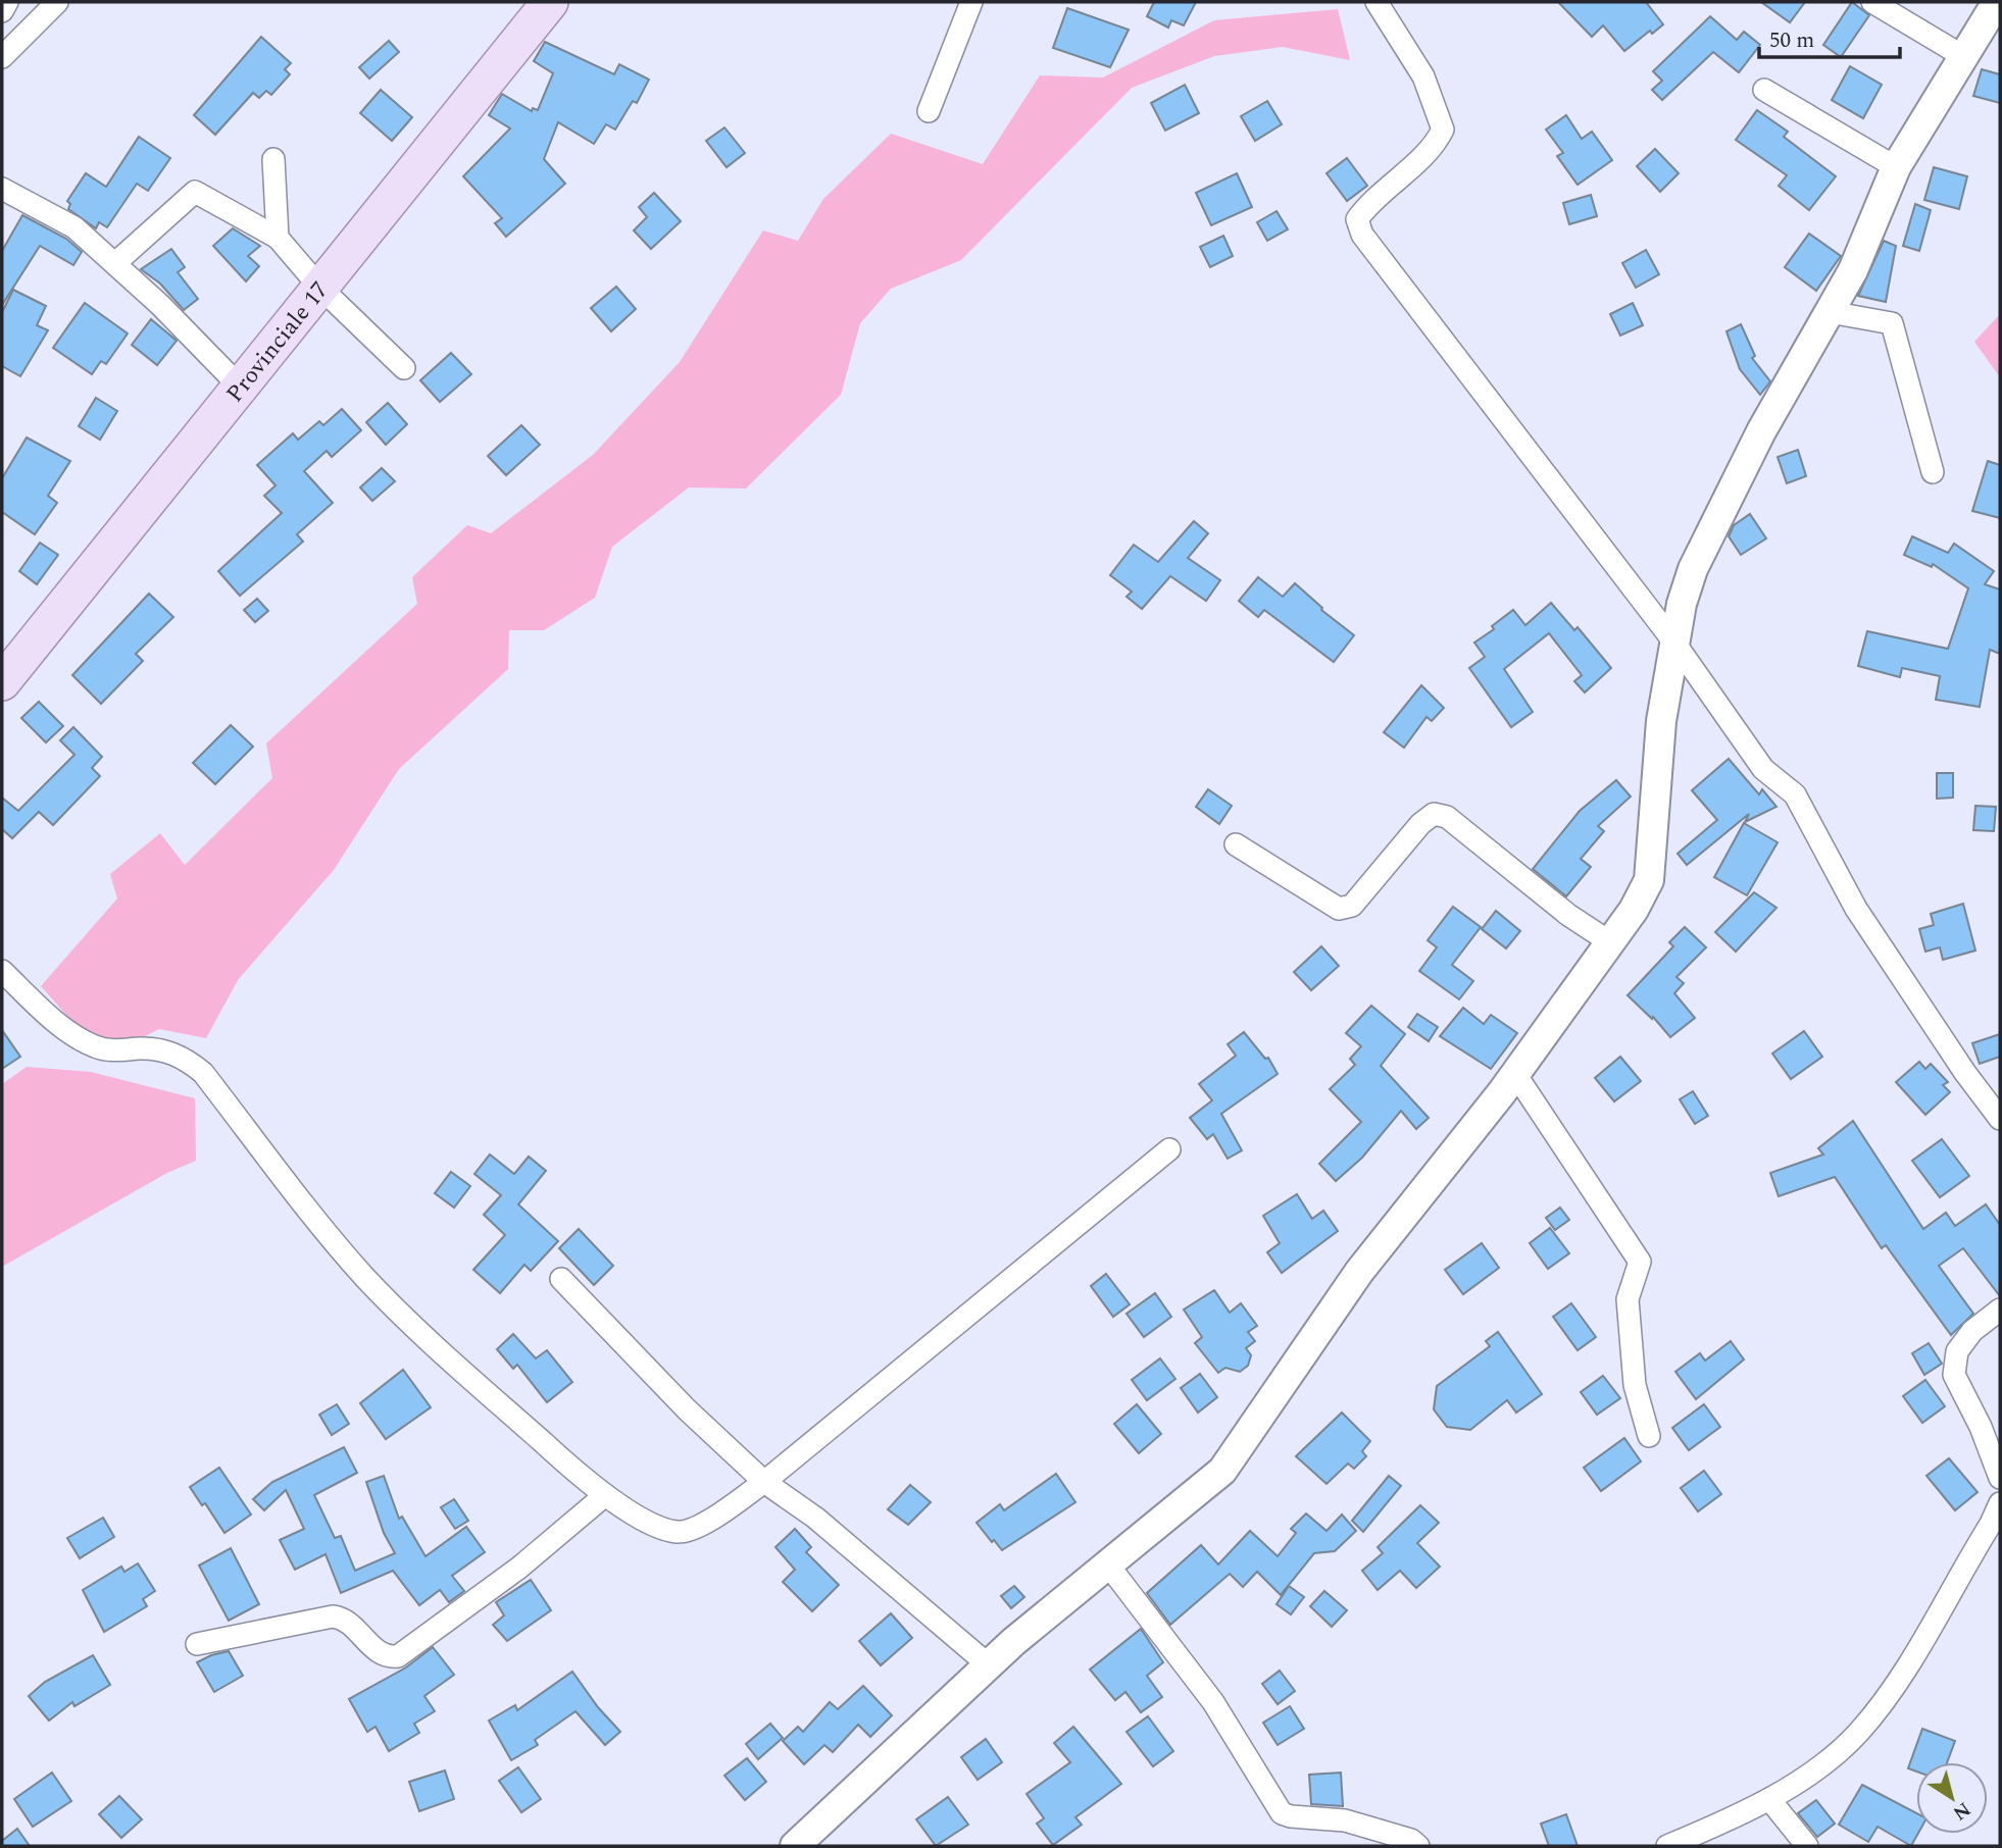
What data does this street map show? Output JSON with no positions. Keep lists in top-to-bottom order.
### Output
{
  "streets": {
    "main road": ["Provinciale 17"]
  },
  "scale_bar": "50 m",
  "north": "bottom right"
}
